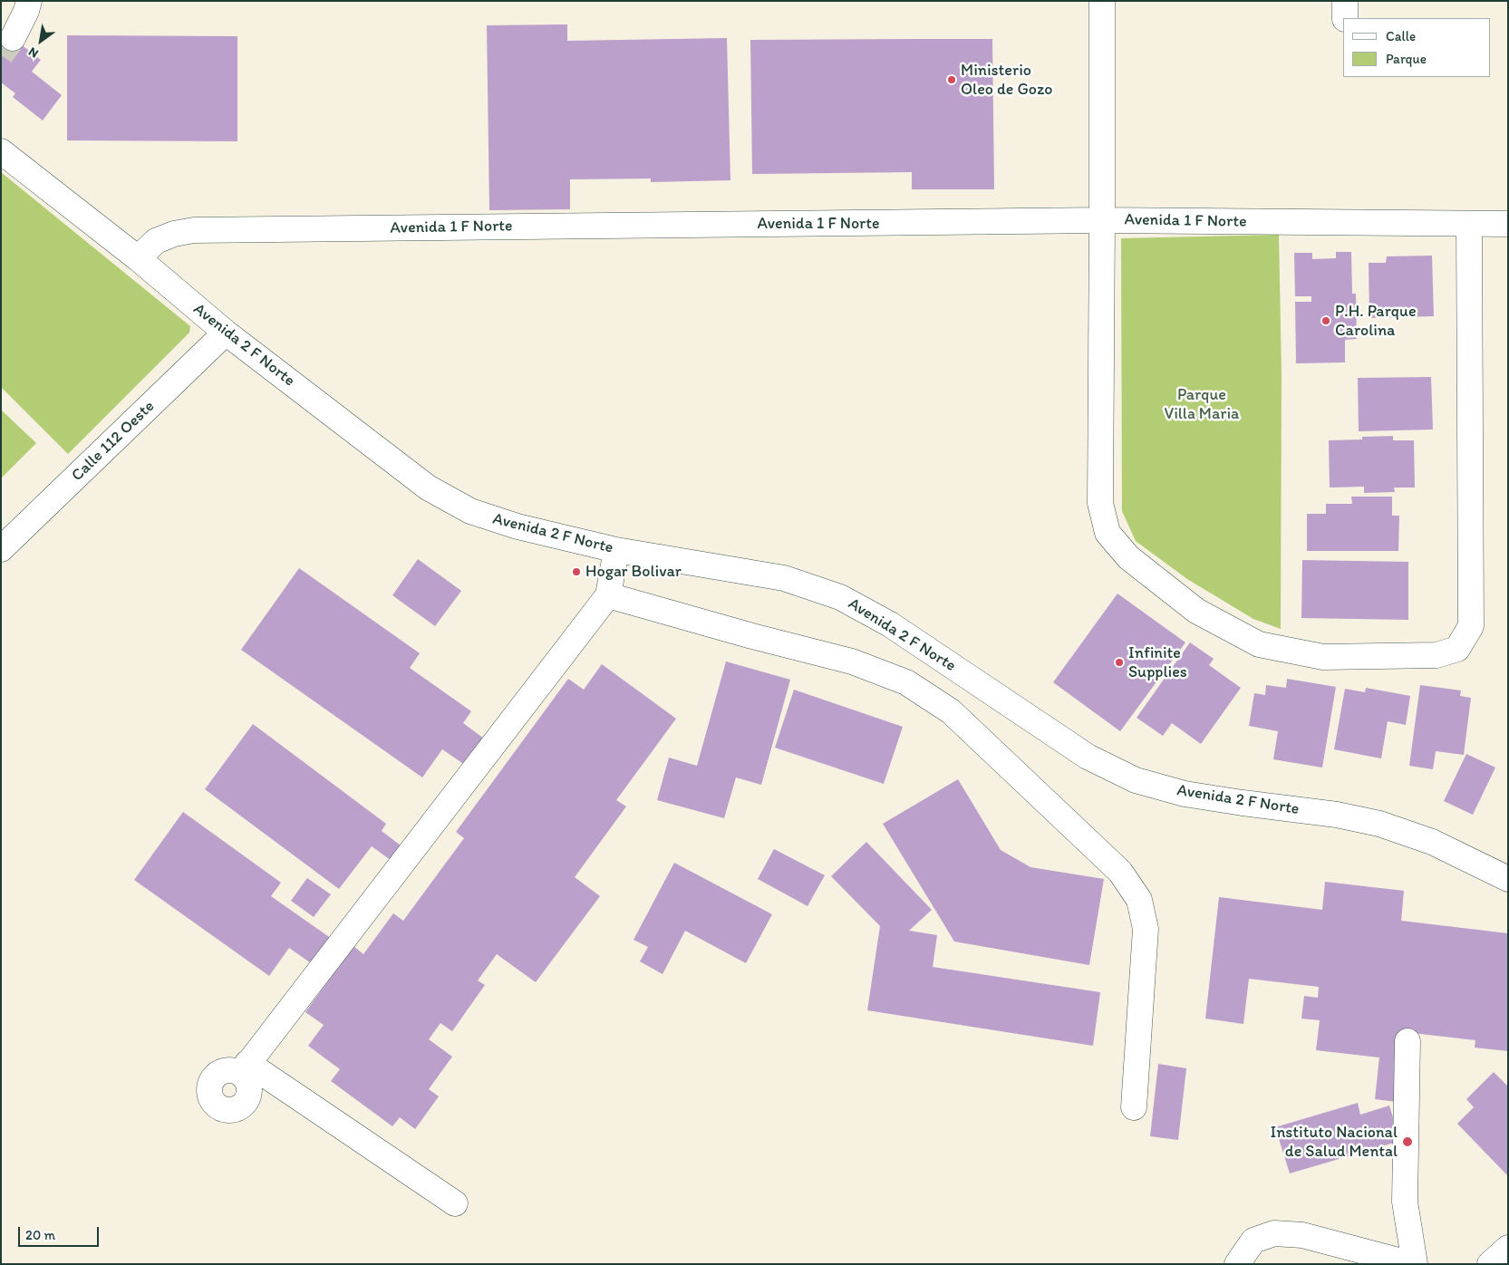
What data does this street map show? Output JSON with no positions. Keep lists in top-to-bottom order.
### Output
{
  "streets": {
    "street": ["Avenida 1 F Norte", "Avenida 2 F Norte", "Calle 112 Oeste"]
  },
  "crossings": [
    ["Avenida 1 F Norte", "Avenida 2 F Norte"],
    ["Avenida 2 F Norte", "Calle 112 Oeste"]
  ],
  "parks": ["Parque Villa Maria"],
  "places": [
    "Ministerio Oleo de Gozo",
    "P.H. Parque Carolina",
    "Hogar Bolivar",
    "Infinite Supplies",
    "Instituto Nacional de Salud Mental"
  ],
  "legend": ["Calle", "Parque"],
  "scale_bar": "20 m",
  "north": "bottom left"
}
